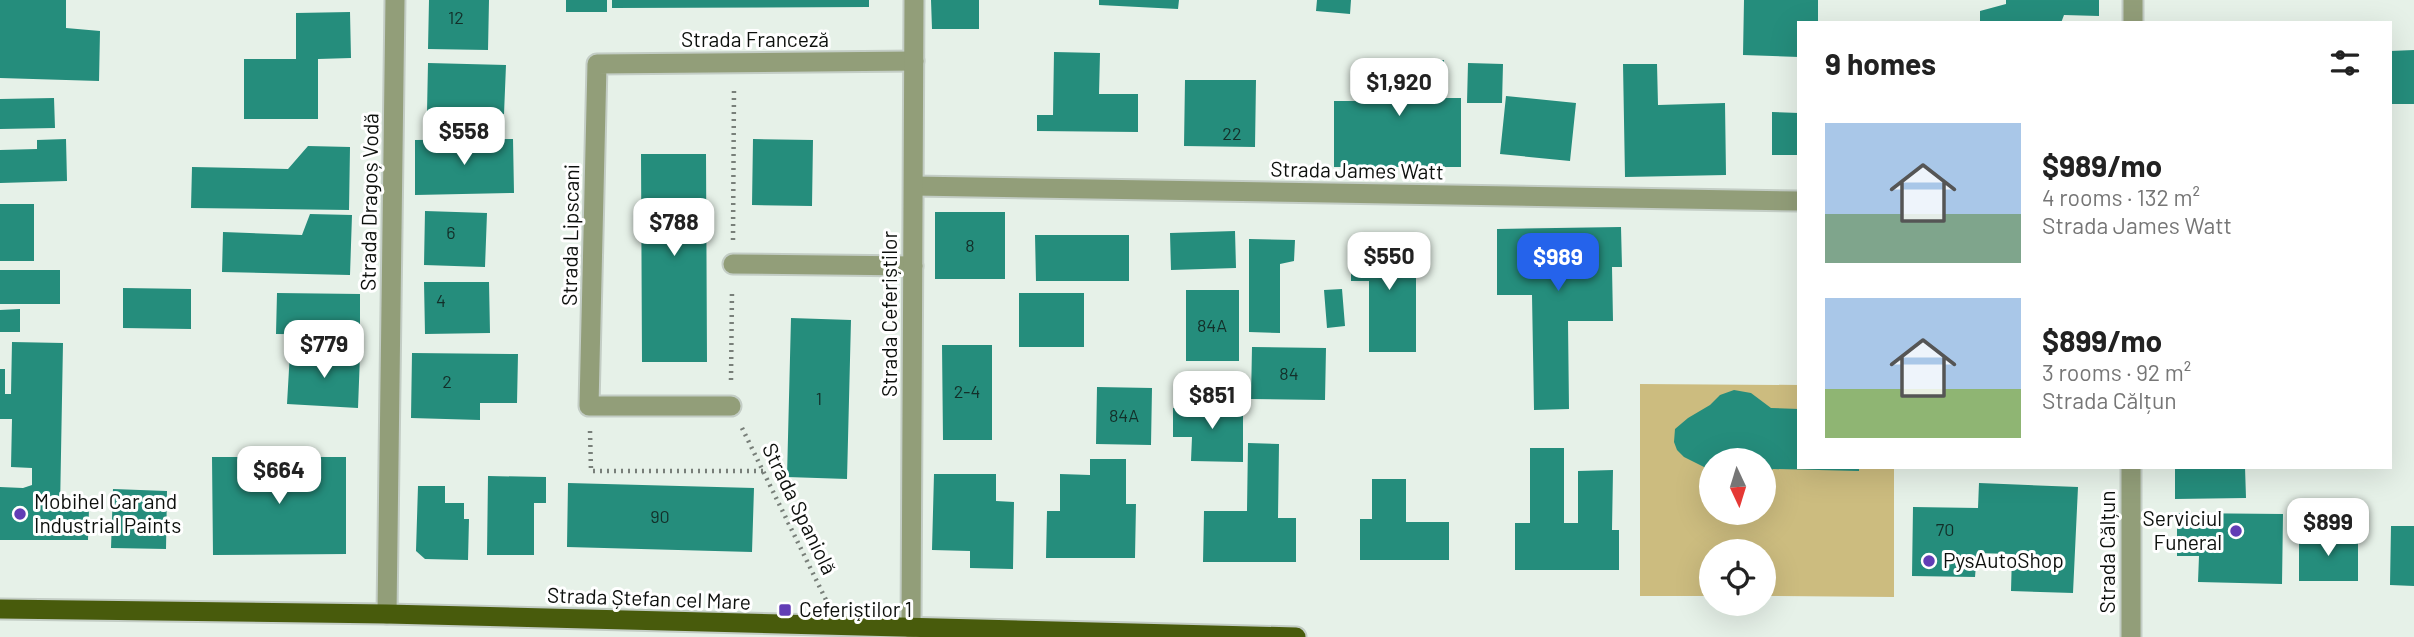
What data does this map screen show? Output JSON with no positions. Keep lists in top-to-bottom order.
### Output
{
  "streets": {
    "main road": ["Strada Ștefan cel Mare"],
    "street": [
      "Strada Franceză",
      "Strada James Watt",
      "Strada Dragoș Vodă",
      "Strada Lipscani",
      "Strada Ceferiștilor",
      "Strada Călțun"
    ],
    "path": ["Strada Spaniolă"]
  },
  "crossings": [
    ["Strada Franceză", "Strada Lipscani"],
    ["Strada Franceză", "Strada Ceferiștilor"],
    ["Strada James Watt", "Strada Ceferiștilor"],
    ["Strada Dragoș Vodă", "Strada Ștefan cel Mare"],
    ["Strada Ceferiștilor", "Strada Ștefan cel Mare"],
    ["Strada Spaniolă", "Strada Ștefan cel Mare"]
  ],
  "places": {
    "other": ["Mobihel Car and Industrial Paints", "Serviciul Funeral", "PysAutoShop"],
    "transit": ["Ceferiștilor 1"]
  },
  "house_numbers": [
    "12",
    "22",
    "6",
    "8",
    "4",
    "84A",
    "84",
    "2",
    "2-4",
    "1",
    "84A",
    "90",
    "70"
  ],
  "north": "bottom",
  "page": {
    "heading": "9 homes",
    "price": [
      "$1,920",
      "$558",
      "$788",
      "$550",
      "$989",
      "$779",
      "$851",
      "$664",
      "$899"
    ],
    "list": [
      {
        "name": "$989/mo",
        "note": "4 rooms · 132 m² · Strada James Watt"
      },
      {
        "name": "$899/mo",
        "note": "3 rooms · 92 m² · Strada Călțun"
      }
    ]
  }
}
